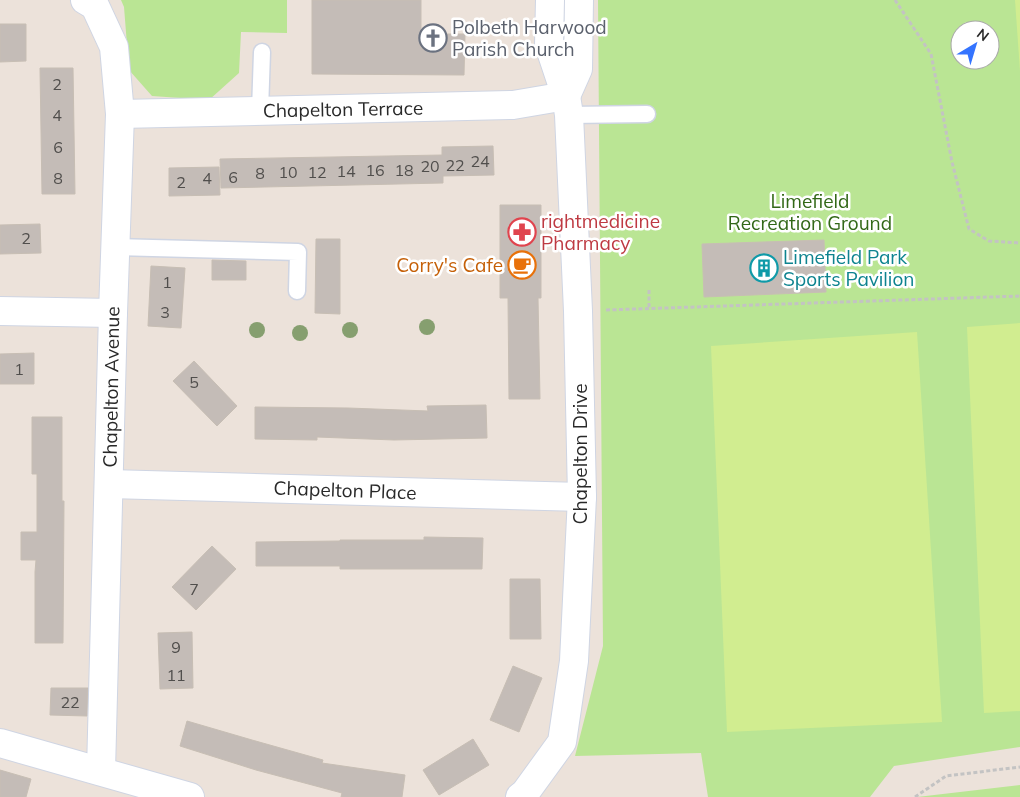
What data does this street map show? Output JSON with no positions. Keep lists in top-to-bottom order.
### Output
{
  "streets": {
    "street": [
      "Chapelton Terrace",
      "Chapelton Avenue",
      "Chapelton Drive",
      "Chapelton Place"
    ]
  },
  "crossings": [
    ["Chapelton Terrace", "Chapelton Avenue"],
    ["Chapelton Terrace", "Chapelton Drive"],
    ["Chapelton Avenue", "Chapelton Place"],
    ["Chapelton Drive", "Chapelton Place"]
  ],
  "parks": ["Limefield Recreation Ground"],
  "places": {
    "church": ["Polbeth Harwood Parish Church"],
    "pharmacy": ["rightmedicine Pharmacy"],
    "cafe": ["Corry's Cafe"],
    "building": ["Limefield Park Sports Pavilion"]
  },
  "house_numbers": [
    "2",
    "4",
    "6",
    "24",
    "22",
    "20",
    "16",
    "18",
    "14",
    "10",
    "12",
    "8",
    "6",
    "8",
    "4",
    "2",
    "2",
    "1",
    "3",
    "1",
    "5",
    "7",
    "9",
    "11",
    "22"
  ],
  "north": "top right"
}
